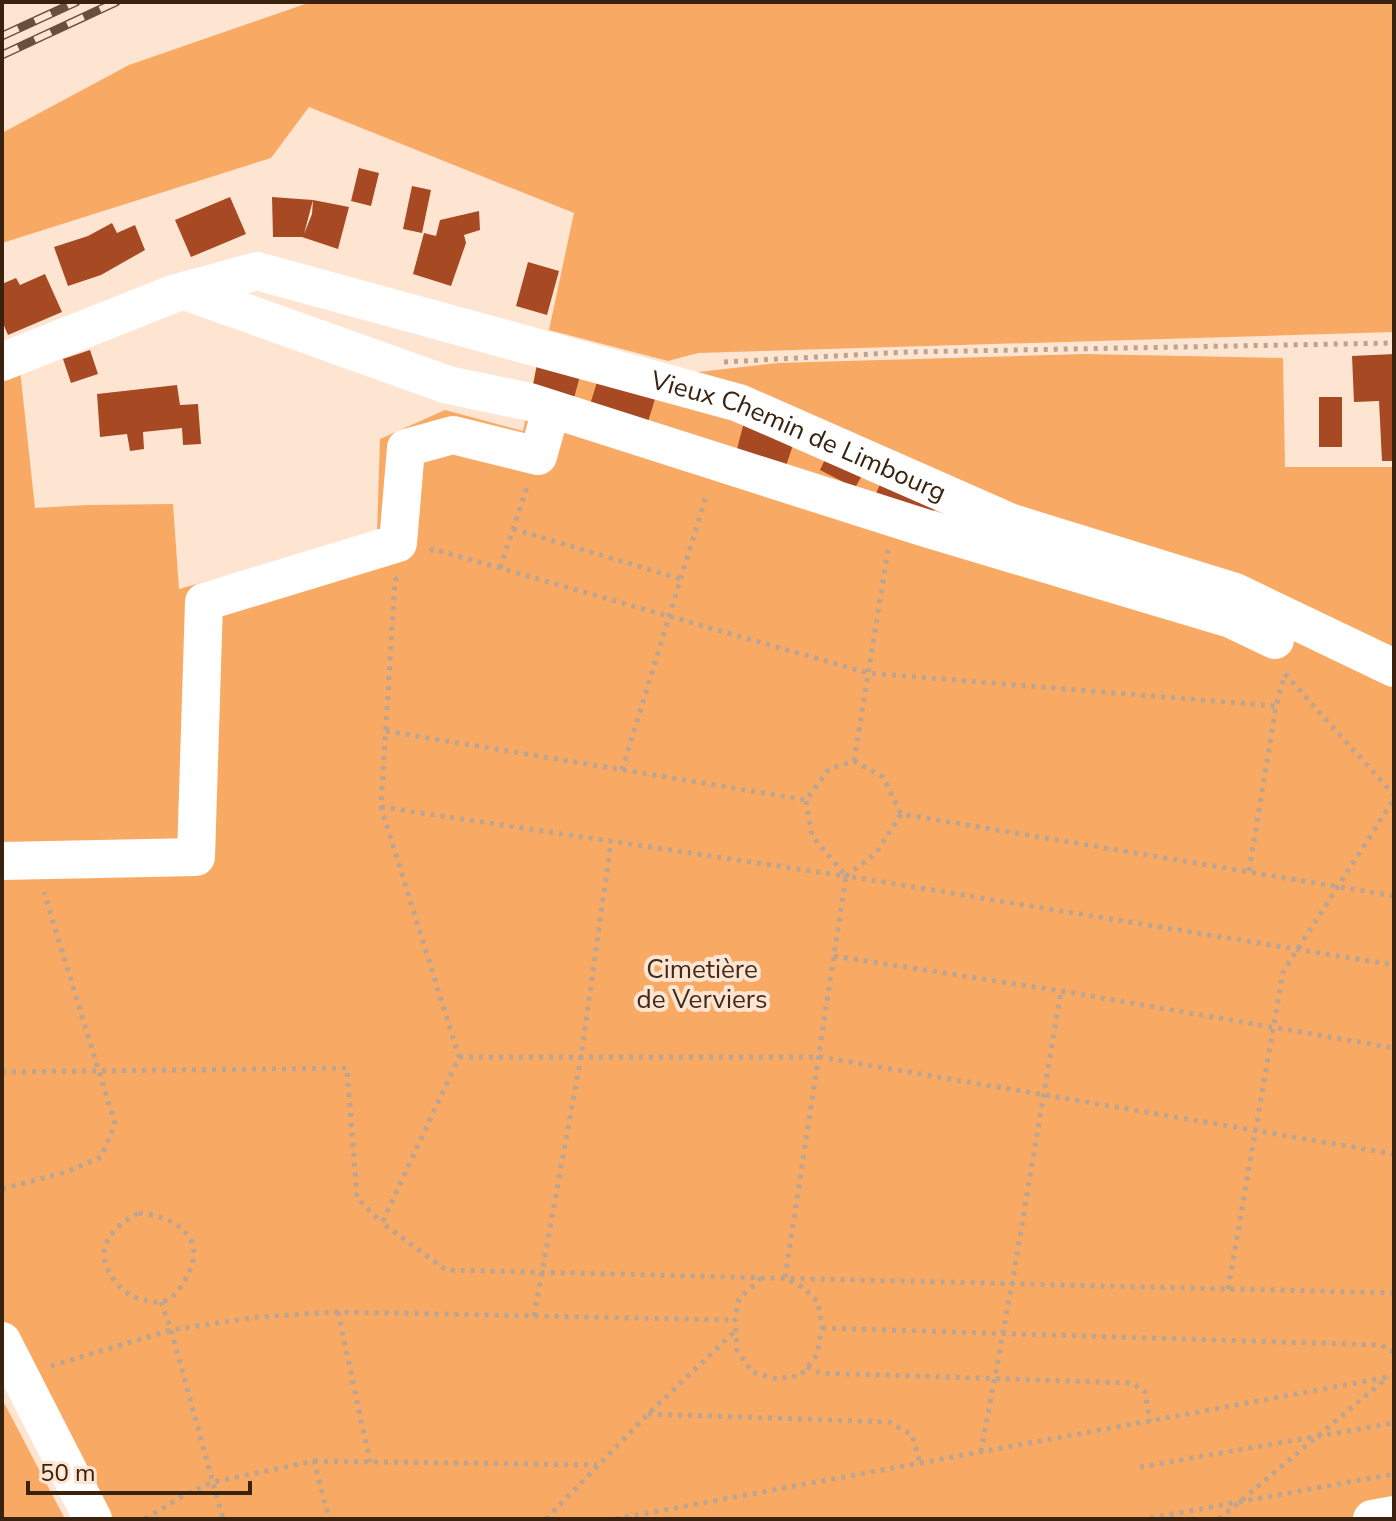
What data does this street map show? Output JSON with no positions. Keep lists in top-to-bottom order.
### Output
{
  "streets": {
    "street": ["Vieux Chemin de Limbourg"]
  },
  "parks": ["Cimetière de Verviers"],
  "scale_bar": "50 m"
}
